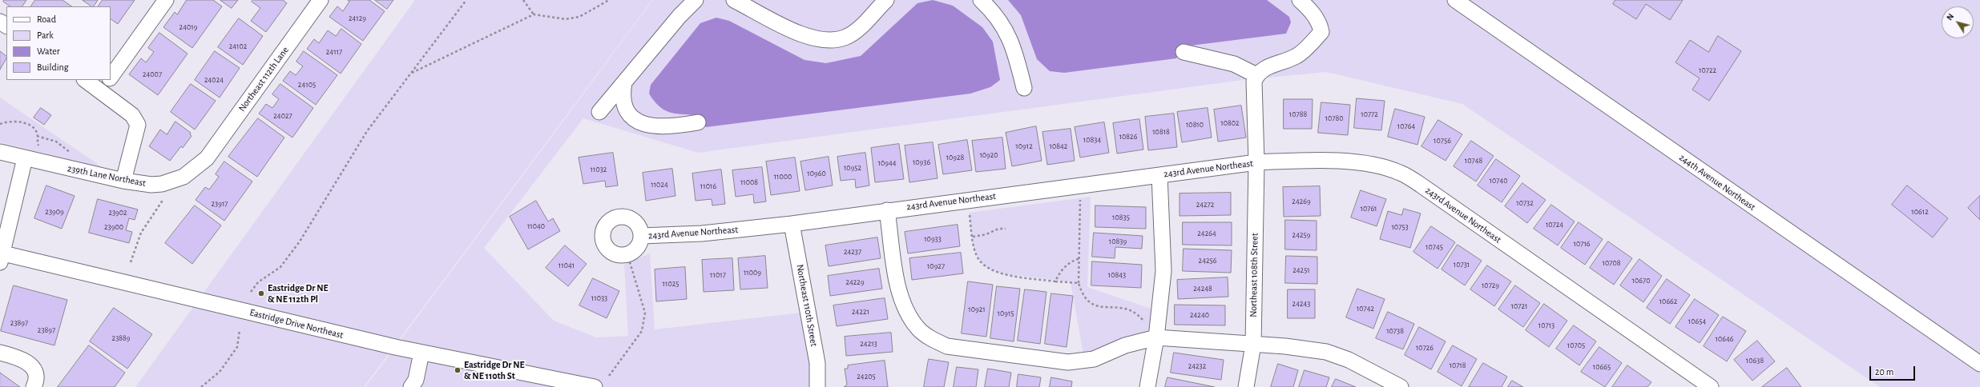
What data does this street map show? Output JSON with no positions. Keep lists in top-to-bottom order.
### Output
{
  "streets": {
    "street": [
      "Northeast 112th Lane",
      "243rd Avenue Northeast",
      "239th Lane Northeast",
      "244th Avenue Northeast",
      "Northeast 108th Street",
      "Northeast 110th Street",
      "Eastridge Drive Northeast"
    ]
  },
  "crossings": [
    ["Northeast 112th Lane", "239th Lane Northeast"],
    ["243rd Avenue Northeast", "Northeast 108th Street"],
    ["243rd Avenue Northeast", "Northeast 110th Street"]
  ],
  "places": ["Eastridge Dr NE & NE 112th Pl", "Eastridge Dr NE & NE 110th St"],
  "house_numbers": [
    "24129",
    "24019",
    "24102",
    "24117",
    "10722",
    "24007",
    "24024",
    "24105",
    "10788",
    "10772",
    "24027",
    "10780",
    "10802",
    "10810",
    "10764",
    "10818",
    "10826",
    "10834",
    "10756",
    "10912",
    "10842",
    "10920",
    "10928",
    "10748",
    "10936",
    "10944",
    "10952",
    "11032",
    "10960",
    "11000",
    "10740",
    "11008",
    "11024",
    "11016",
    "24269",
    "10732",
    "23917",
    "24272",
    "10761",
    "23909",
    "10612",
    "23902",
    "10835",
    "10724",
    "11040",
    "23900",
    "10753",
    "24264",
    "24259",
    "10933",
    "10839",
    "10716",
    "10745",
    "24237",
    "24256",
    "10708",
    "10731",
    "11041",
    "10927",
    "24251",
    "11009",
    "11017",
    "10843",
    "10670",
    "24229",
    "11025",
    "10729",
    "24248",
    "11033",
    "10662",
    "24243",
    "10721",
    "10742",
    "10921",
    "24221",
    "10915",
    "24240",
    "10654",
    "23897",
    "10713",
    "23897",
    "10738",
    "23889",
    "10646",
    "24213",
    "10705",
    "10726",
    "10638",
    "10718",
    "24232",
    "10665",
    "24205"
  ],
  "legend": [
    "Road",
    "Park",
    "Water",
    "Building"
  ],
  "scale_bar": "20 m",
  "north": "top left"
}
